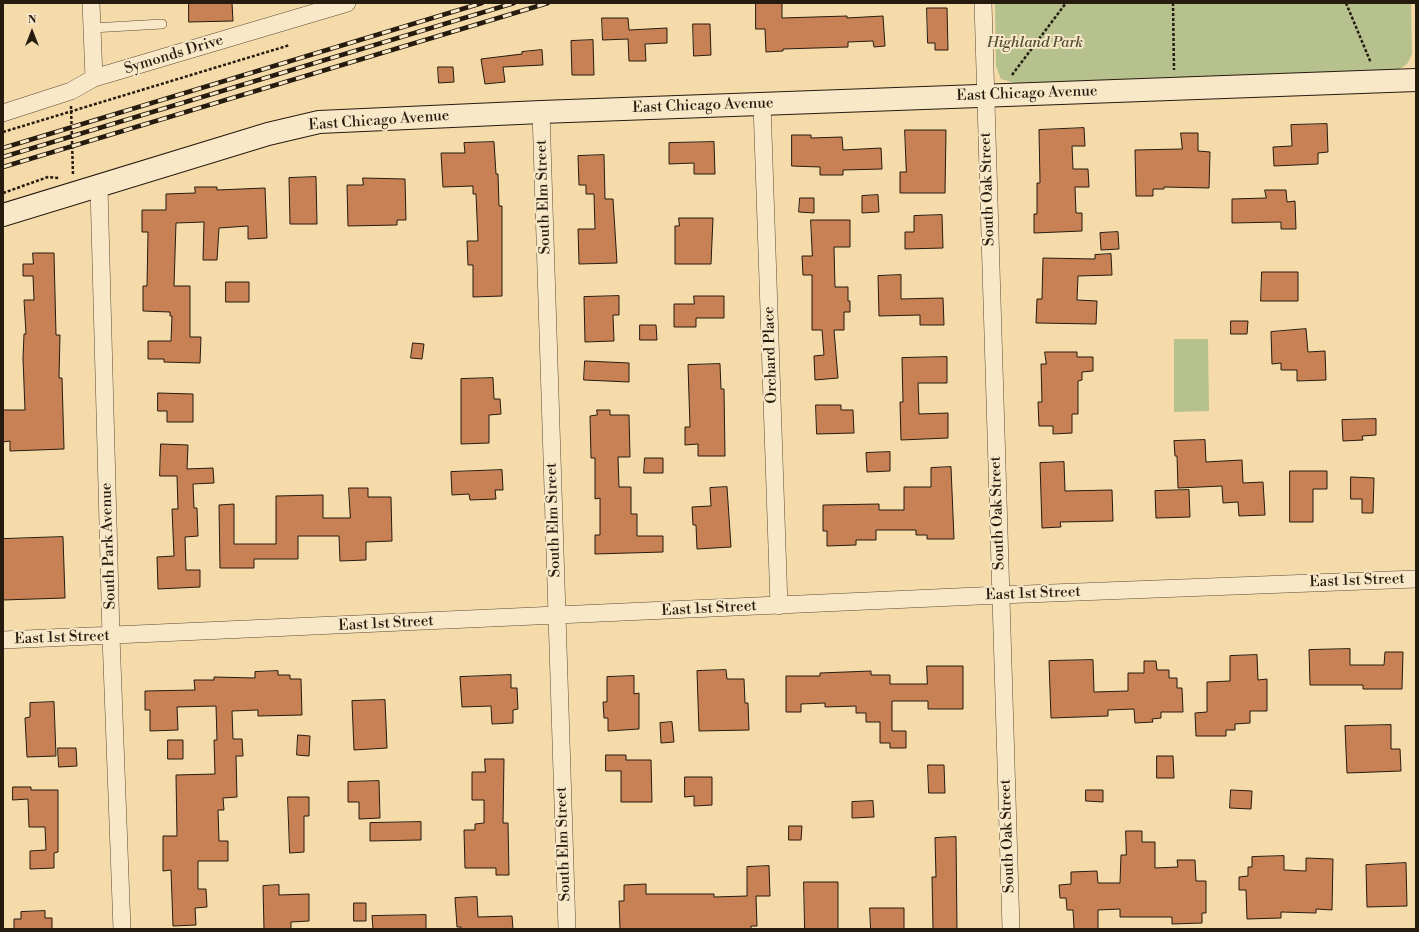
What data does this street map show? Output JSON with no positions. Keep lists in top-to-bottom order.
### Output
{
  "streets": {
    "main road": ["East Chicago Avenue"],
    "street": [
      "Symonds Drive",
      "South Oak Street",
      "South Elm Street",
      "Orchard Place",
      "South Park Avenue",
      "East 1st Street"
    ]
  },
  "crossings": [
    ["East Chicago Avenue", "South Oak Street"],
    ["East Chicago Avenue", "South Elm Street"],
    ["East Chicago Avenue", "Orchard Place"],
    ["East Chicago Avenue", "South Park Avenue"],
    ["South Oak Street", "East 1st Street"],
    ["South Elm Street", "East 1st Street"],
    ["Orchard Place", "East 1st Street"],
    ["South Park Avenue", "East 1st Street"]
  ],
  "parks": ["Highland Park"],
  "north": "top"
}
